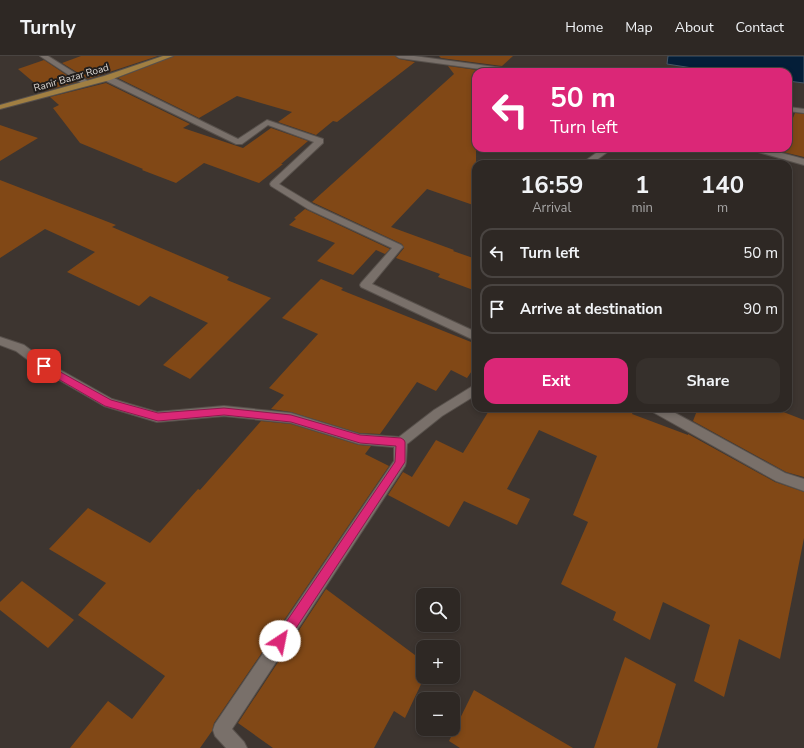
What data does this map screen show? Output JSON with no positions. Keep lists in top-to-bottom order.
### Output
{
  "streets": {
    "main road": ["Ranir Bazar Road"]
  },
  "page": {
    "header": "Turnly",
    "nav": [
      "Home",
      "Map",
      "About",
      "Contact"
    ],
    "turn": ["50 m", "Turn left"],
    "eta": [
      "16:59",
      "Arrival",
      "1",
      "min",
      "140",
      "m"
    ],
    "list": [
      {
        "name": "Turn left",
        "value": "50 m"
      },
      {
        "name": "Arrive at destination",
        "value": "90 m"
      }
    ],
    "buttons": ["Exit", "Share"],
    "map_buttons": ["+", "−"]
  }
}
